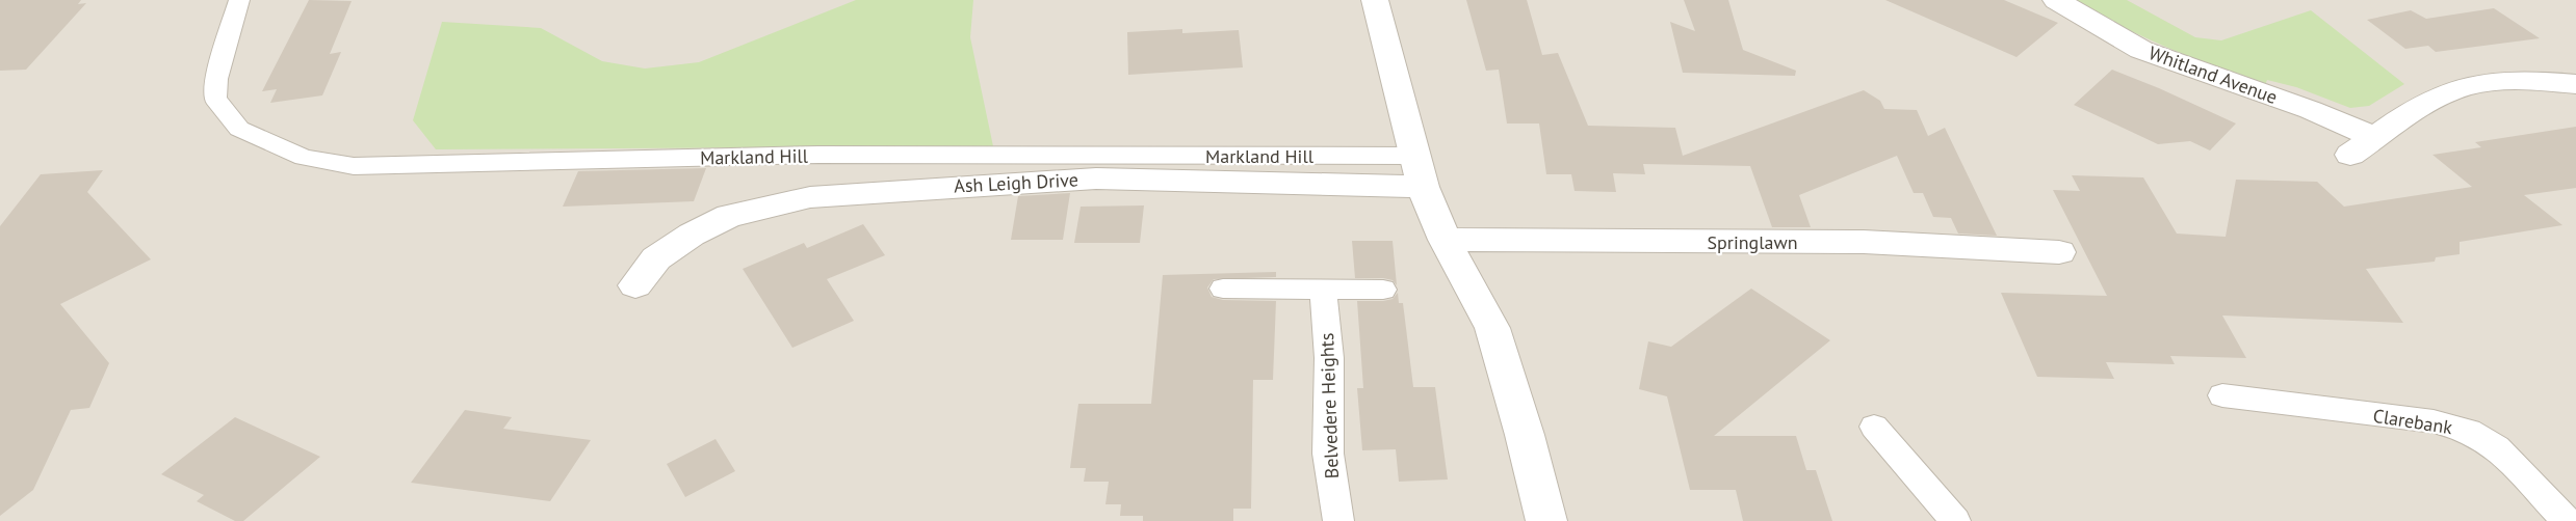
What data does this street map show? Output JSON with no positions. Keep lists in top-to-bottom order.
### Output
{
  "streets": {
    "street": ["Whitland Avenue", "Ash Leigh Drive", "Springlawn"],
    "lane": ["Markland Hill", "Belvedere Heights", "Clarebank"]
  },
  "crossings": [
    ["Markland Hill", "Ash Leigh Drive"]
  ]
}
